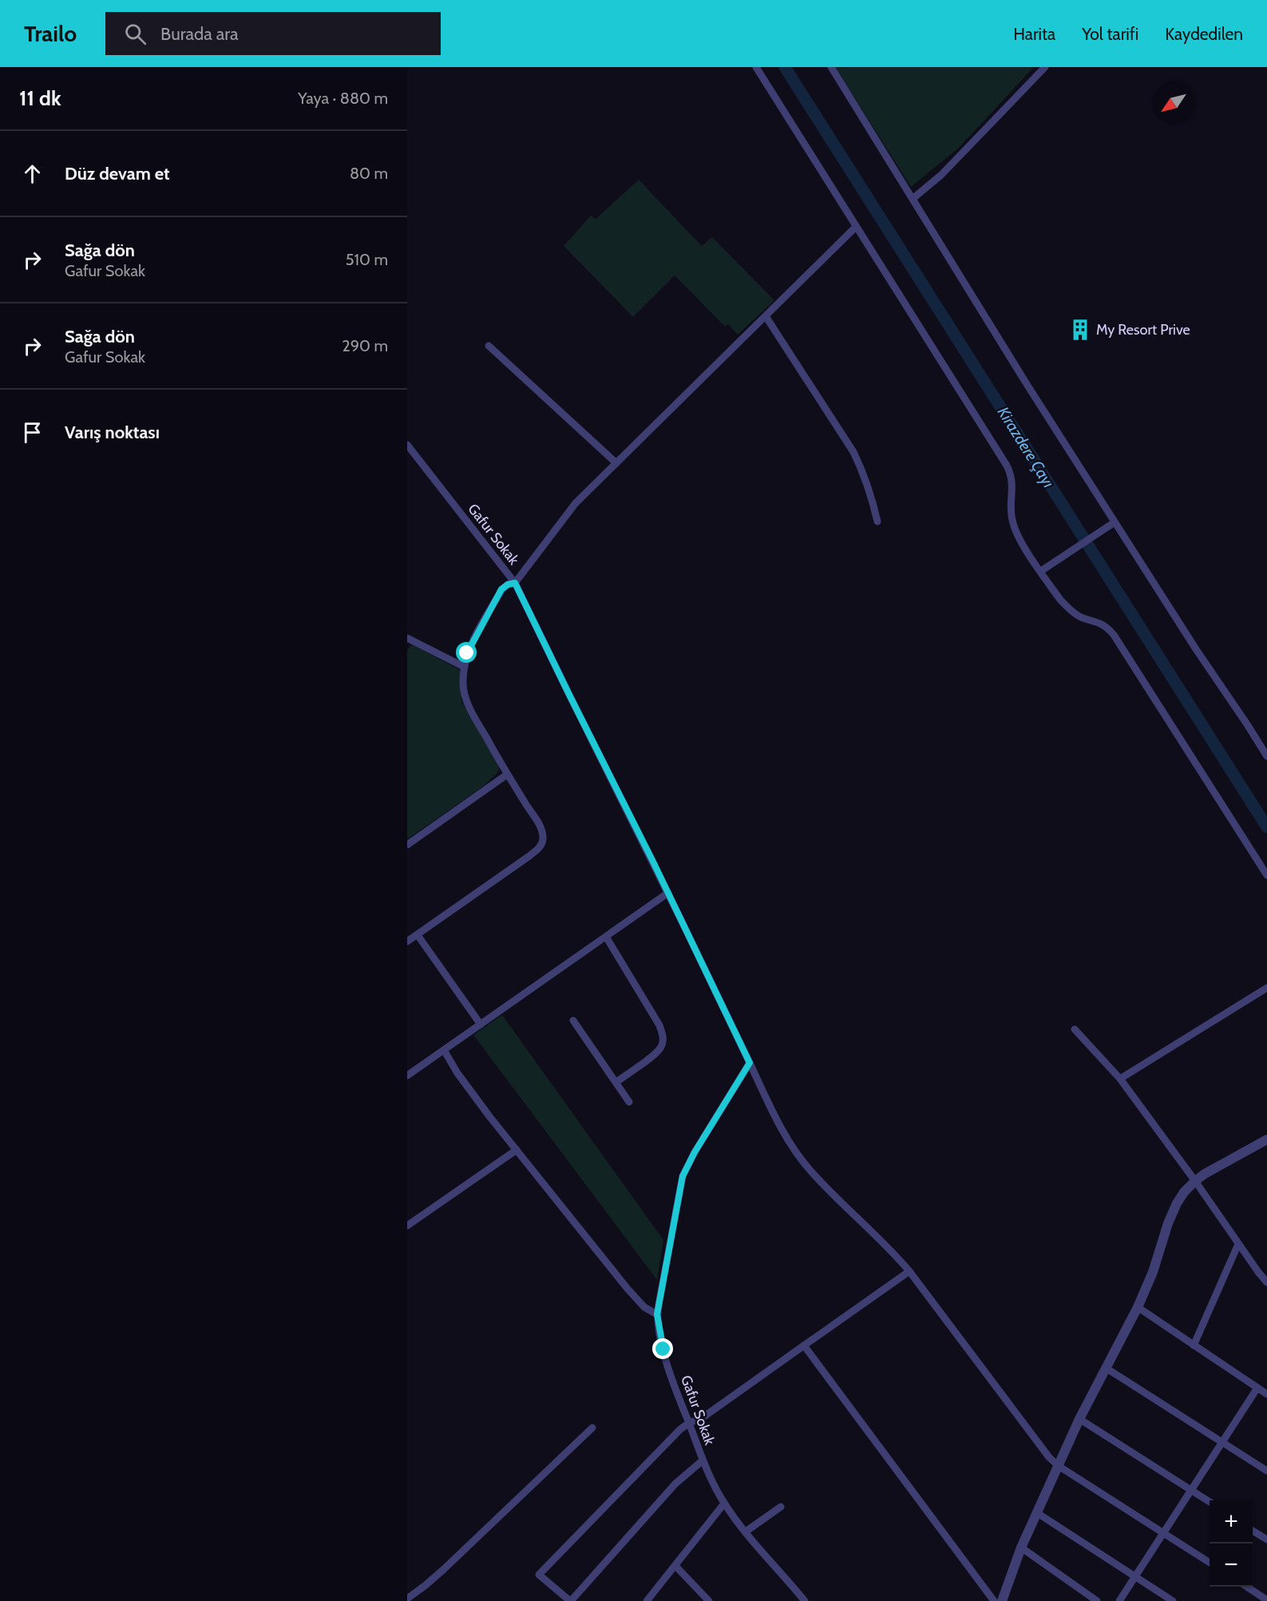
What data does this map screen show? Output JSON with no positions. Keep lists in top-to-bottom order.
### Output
{
  "streets": {
    "street": ["Gafur Sokak"]
  },
  "water": ["Kirazdere Çayı"],
  "places": {
    "building": ["My Resort Prive"]
  },
  "north": "bottom left",
  "page": {
    "header": "Trailo",
    "search": "Burada ara",
    "nav": ["Harita", "Yol tarifi", "Kaydedilen"],
    "heading": ["11 dk", "Yaya · 880 m"],
    "list": [
      ["Düz devam et", "80 m"],
      ["Sağa dön", "Gafur Sokak", "510 m"],
      ["Sağa dön", "Gafur Sokak", "290 m"],
      "Varış noktası"
    ],
    "map_buttons": ["+", "−"]
  }
}
